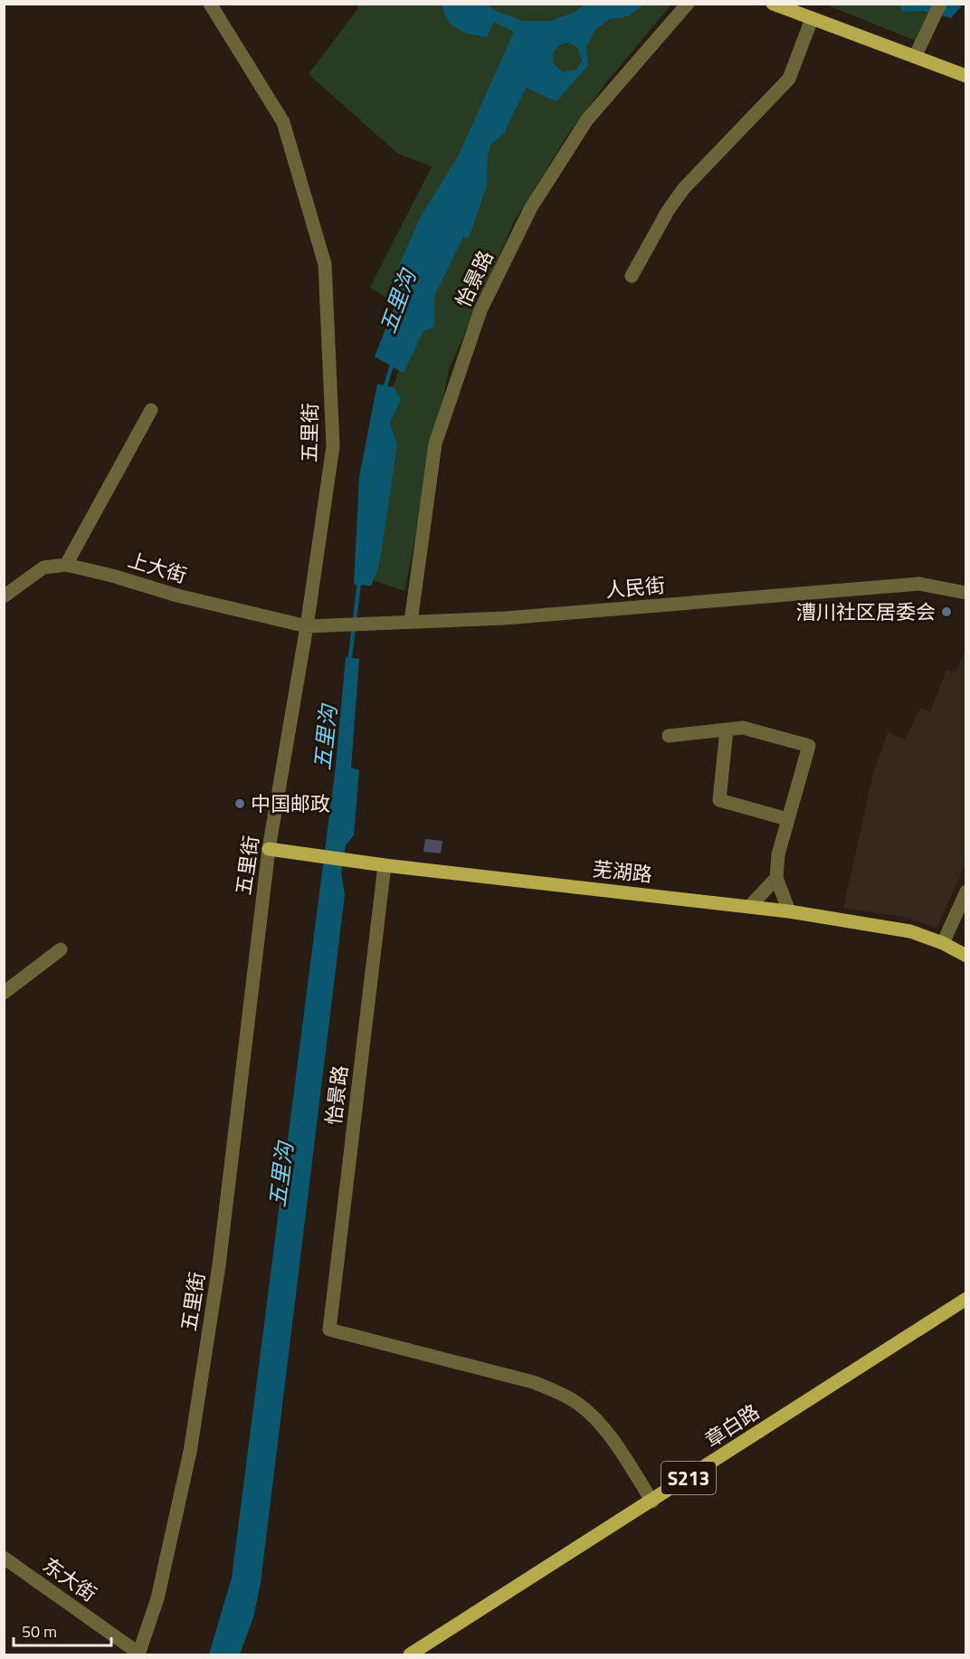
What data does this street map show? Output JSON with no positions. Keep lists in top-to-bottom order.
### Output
{
  "streets": {
    "main road": ["芜湖路", "章白路", "S213"],
    "street": [
      "怡景路",
      "五里街",
      "上大街",
      "人民街",
      "东大街"
    ]
  },
  "crossings": [
    ["怡景路", "人民街"],
    ["怡景路", "芜湖路"],
    ["怡景路", "章白路"],
    ["五里街", "上大街"],
    ["五里街", "人民街"],
    ["五里街", "芜湖路"],
    ["五里街", "东大街"],
    ["上大街", "人民街"]
  ],
  "water": ["五里沟"],
  "places": ["漕川社区居委会", "中国邮政"],
  "scale_bar": "50 m"
}
